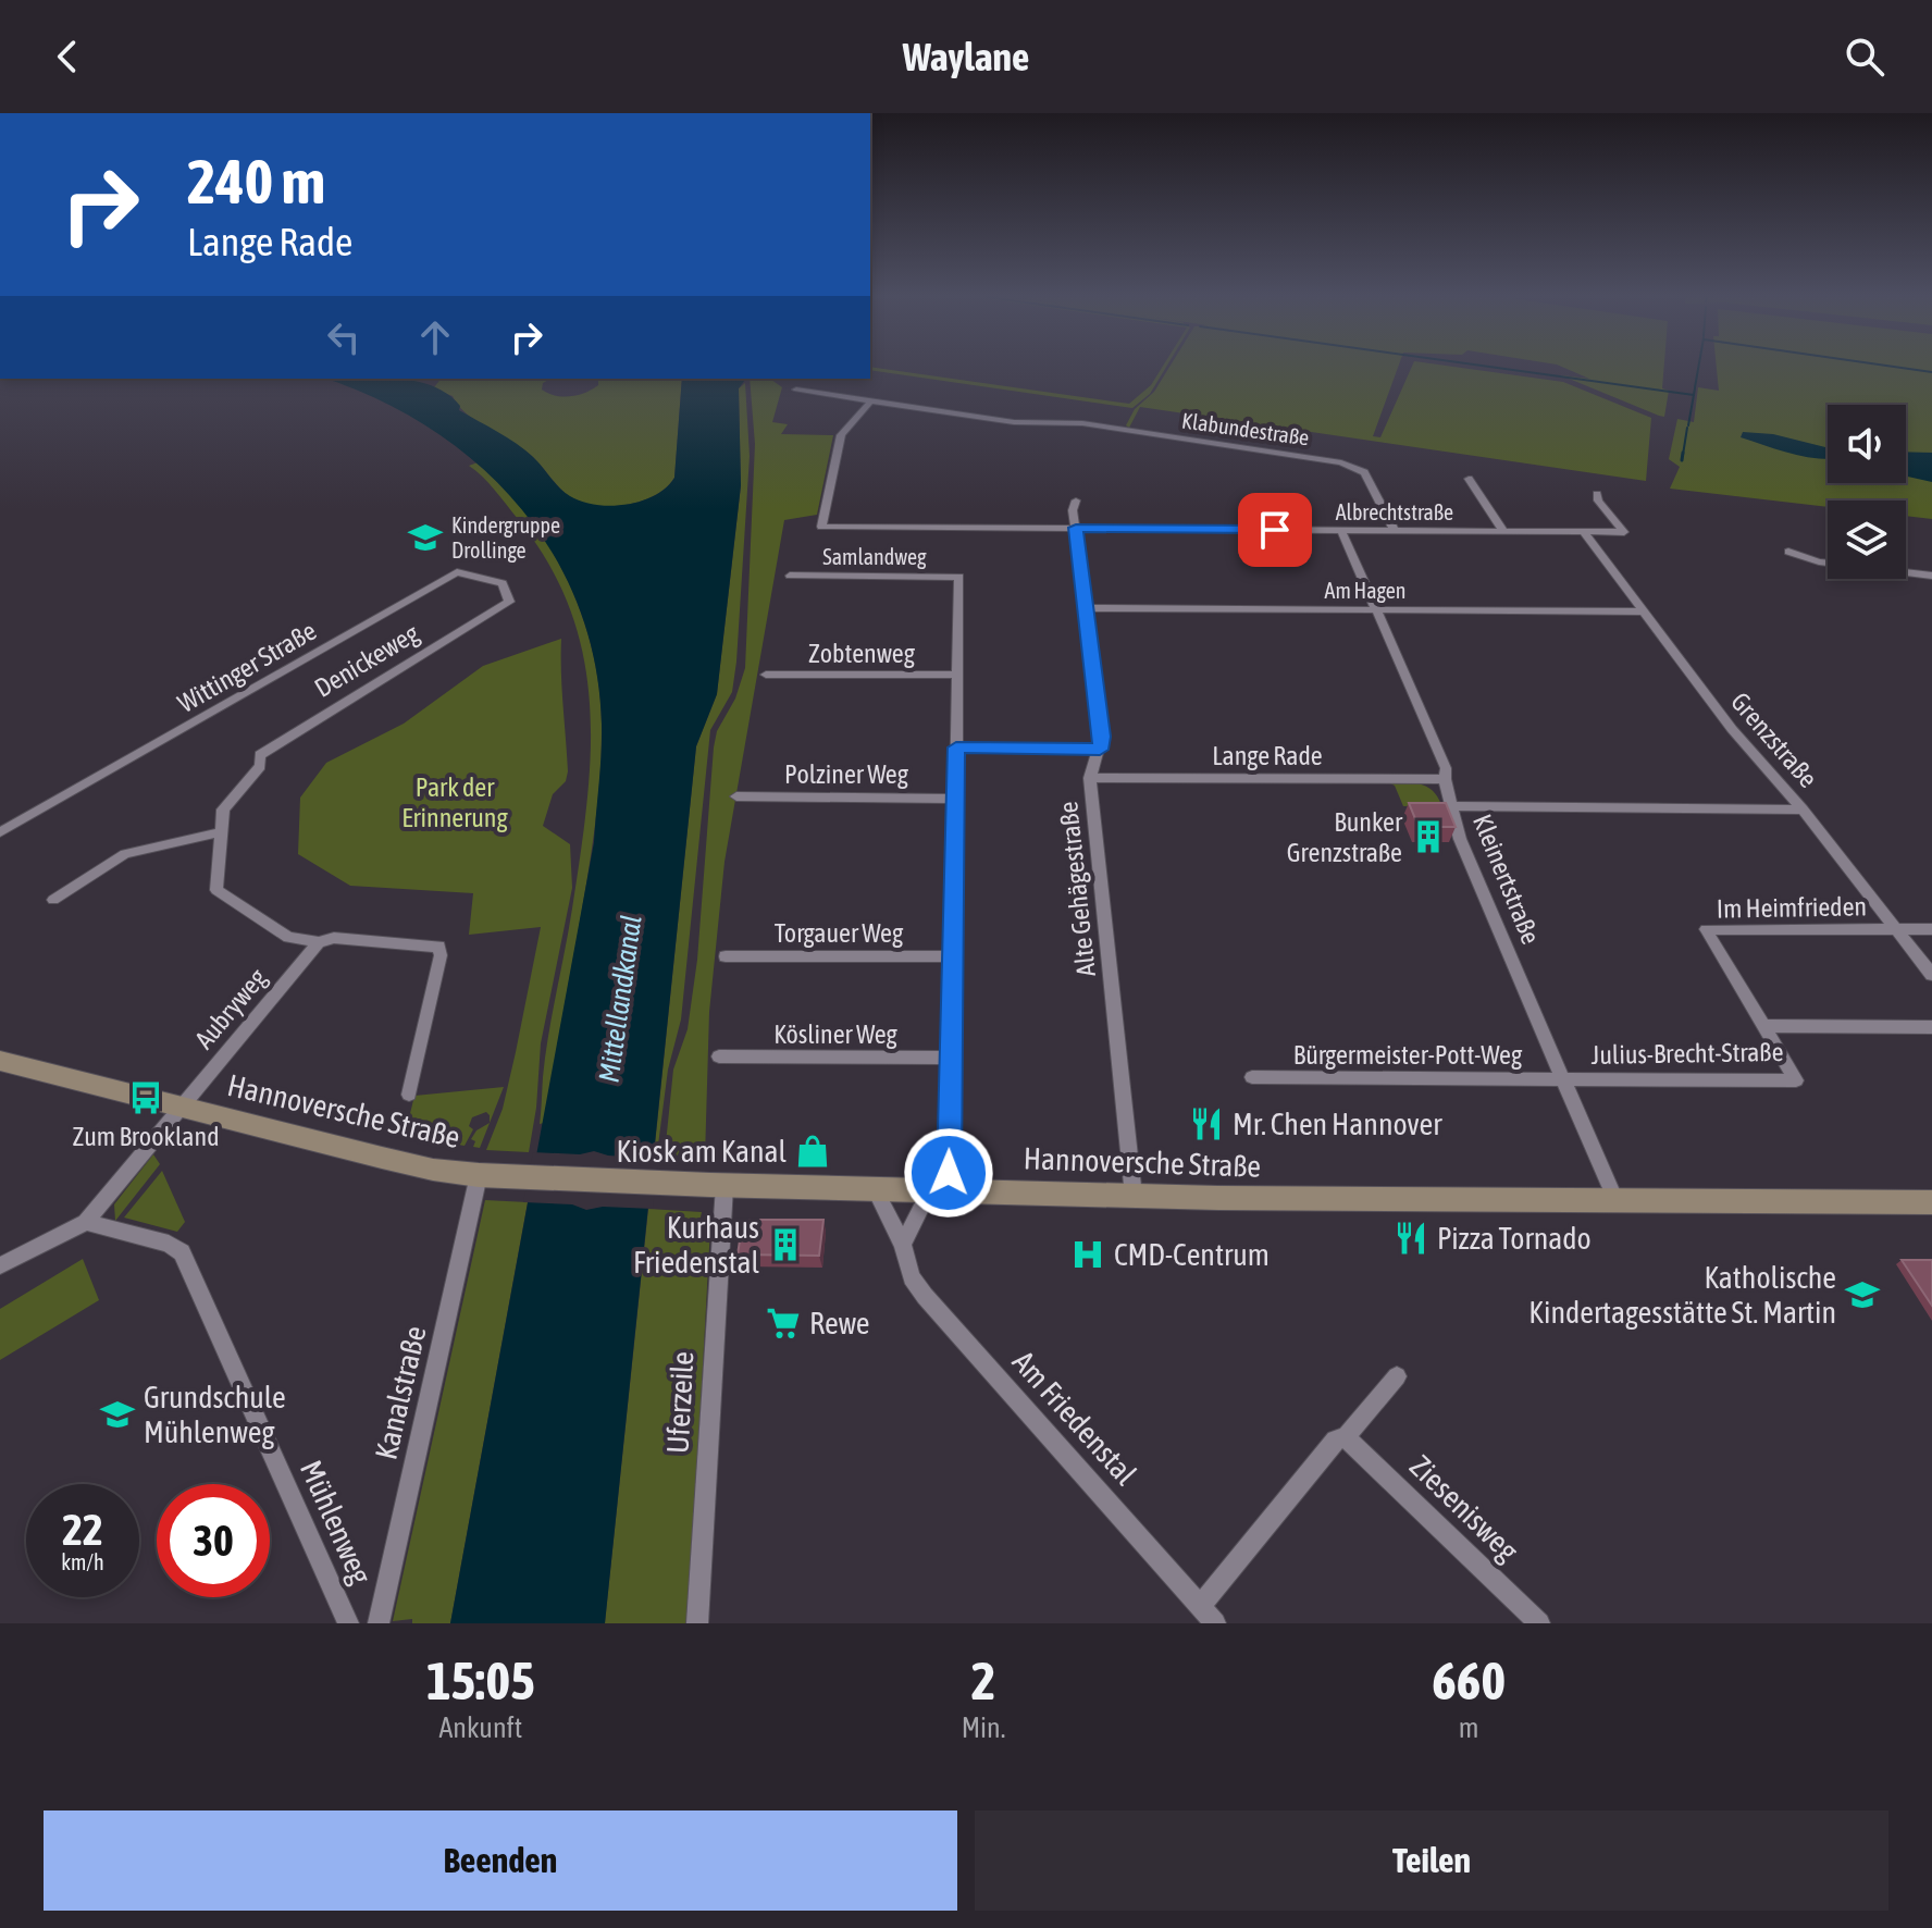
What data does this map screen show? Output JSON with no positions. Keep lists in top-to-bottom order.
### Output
{
  "streets": {
    "main road": ["Hannoversche Straße"],
    "street": [
      "Klabundestraße",
      "Albrechtstraße",
      "Samlandweg",
      "Am Hagen",
      "Zobtenweg",
      "Denickeweg",
      "Wittinger Straße",
      "Grenzstraße",
      "Lange Rade",
      "Polziner Weg",
      "Kleinertstraße",
      "Alte Gehägestraße",
      "Im Heimfrieden",
      "Torgauer Weg",
      "Aubryweg",
      "Kösliner Weg",
      "Julius-Brecht-Straße",
      "Bürgermeister-Pott-Weg",
      "Kanalstraße",
      "Uferzeile",
      "Am Friedenstal",
      "Ziesenisweg",
      "Mühlenweg"
    ]
  },
  "crossings": [
    ["Klabundestraße", "Albrechtstraße"],
    ["Albrechtstraße", "Grenzstraße"],
    ["Albrechtstraße", "Kleinertstraße"],
    ["Albrechtstraße", "Alte Gehägestraße"],
    ["Samlandweg", "Zobtenweg"],
    ["Am Hagen", "Grenzstraße"],
    ["Am Hagen", "Kleinertstraße"],
    ["Am Hagen", "Alte Gehägestraße"],
    ["Denickeweg", "Wittinger Straße"],
    ["Denickeweg", "Aubryweg"],
    ["Grenzstraße", "Im Heimfrieden"],
    ["Lange Rade", "Kleinertstraße"],
    ["Lange Rade", "Alte Gehägestraße"],
    ["Kleinertstraße", "Julius-Brecht-Straße"],
    ["Kleinertstraße", "Bürgermeister-Pott-Weg"],
    ["Kleinertstraße", "Hannoversche Straße"],
    ["Alte Gehägestraße", "Hannoversche Straße"],
    ["Im Heimfrieden", "Julius-Brecht-Straße"],
    ["Aubryweg", "Hannoversche Straße"],
    ["Julius-Brecht-Straße", "Bürgermeister-Pott-Weg"],
    ["Hannoversche Straße", "Kanalstraße"],
    ["Hannoversche Straße", "Uferzeile"],
    ["Hannoversche Straße", "Am Friedenstal"]
  ],
  "water": ["Mittellandkanal"],
  "parks": ["Park der Erinnerung"],
  "places": {
    "school or university": ["Kindergruppe Drollinge", "Katholische Kindertagesstätte St. Martin", "Grundschule Mühlenweg"],
    "building": ["Bunker Grenzstraße", "Kurhaus Friedenstal"],
    "bus stop": ["Zum Brookland"],
    "restaurant": ["Mr. Chen Hannover", "Pizza Tornado"],
    "shop": ["Kiosk am Kanal"],
    "hospital": ["CMD-Centrum"],
    "supermarket": ["Rewe"]
  },
  "page": {
    "header": "Waylane",
    "turn": ["240 m", "Lange Rade"],
    "speed": "22 km/h",
    "limit": "30",
    "eta": [
      "15:05",
      "Ankunft",
      "2",
      "Min.",
      "660",
      "m"
    ],
    "buttons": ["Beenden", "Teilen"]
  }
}
